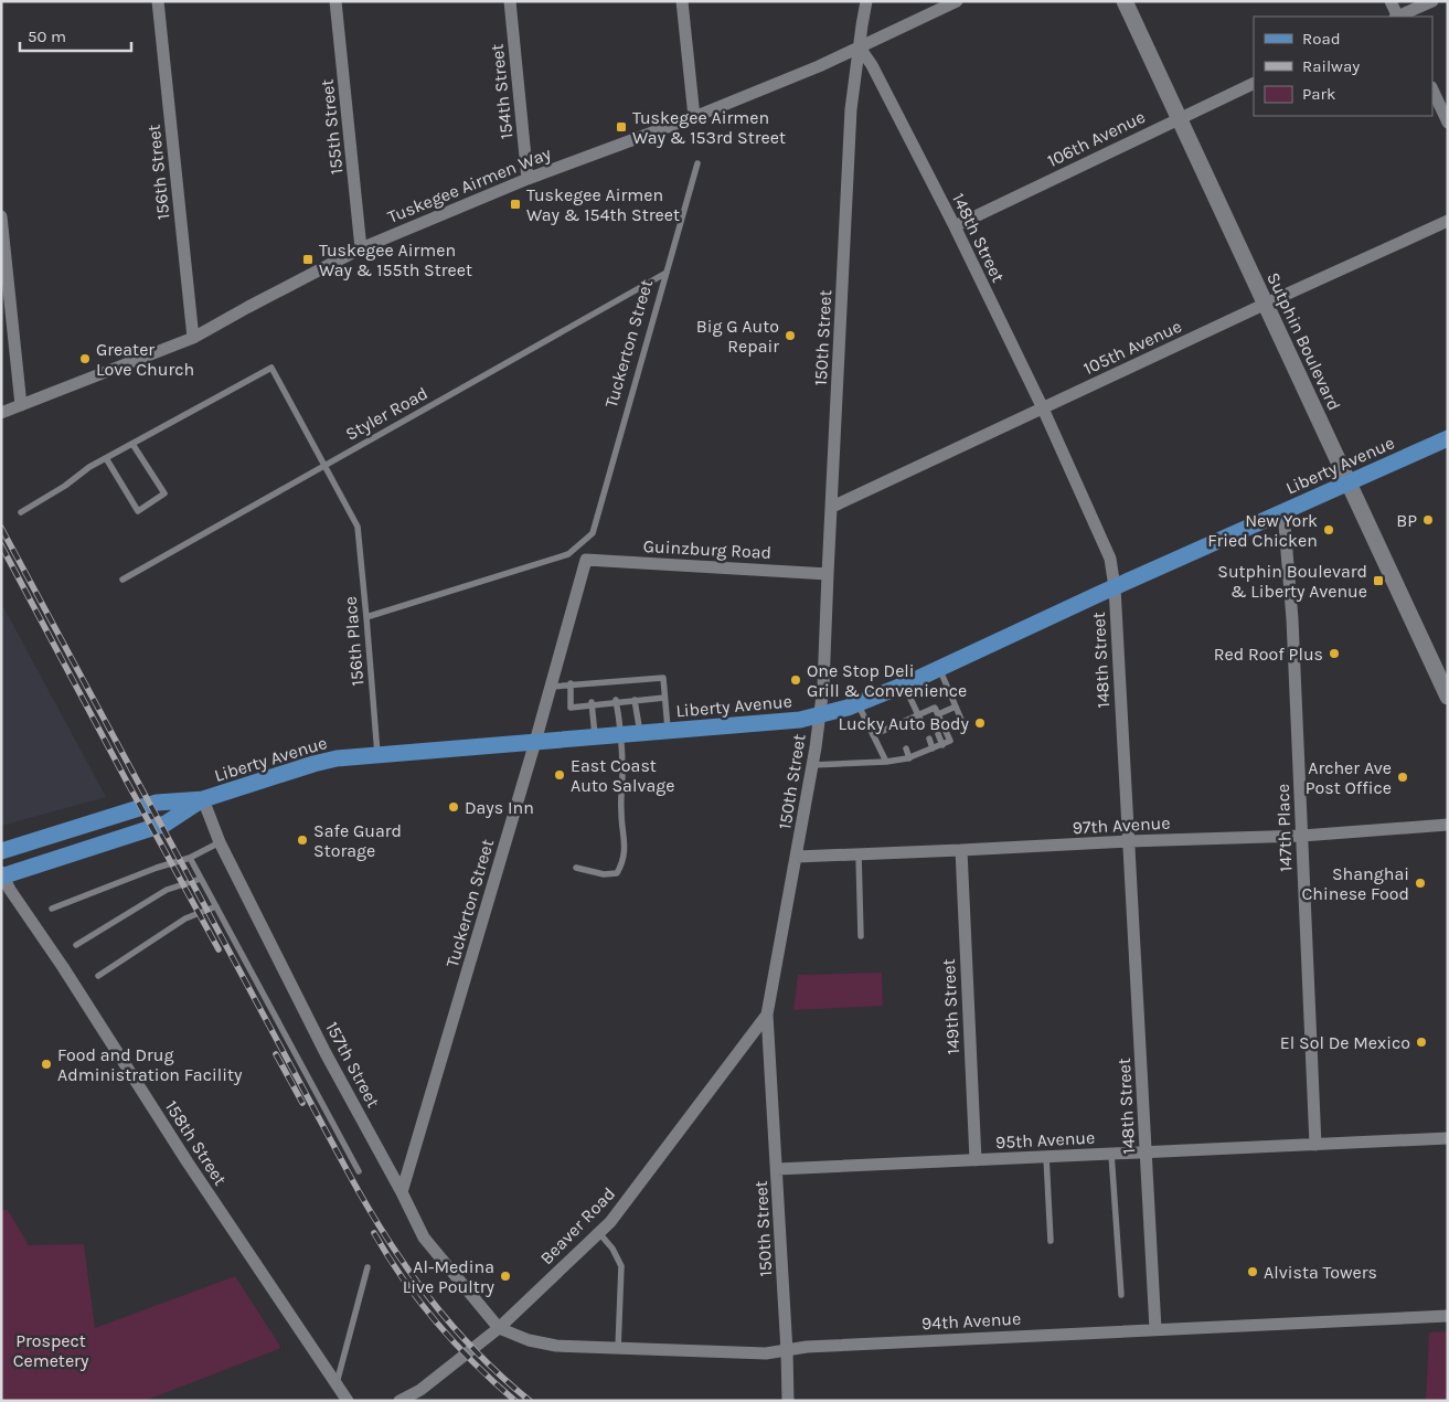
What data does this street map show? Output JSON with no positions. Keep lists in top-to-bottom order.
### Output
{
  "streets": {
    "main road": ["Sutphin Boulevard", "Liberty Avenue"],
    "street": [
      "154th Street",
      "155th Street",
      "106th Avenue",
      "156th Street",
      "Tuskegee Airmen Way",
      "148th Street",
      "150th Street",
      "Tuckerton Street",
      "105th Avenue",
      "Guinzburg Road",
      "97th Avenue",
      "147th Place",
      "149th Street",
      "157th Street",
      "95th Avenue",
      "158th Street",
      "Beaver Road",
      "94th Avenue"
    ],
    "lane": ["Styler Road", "156th Place"]
  },
  "crossings": [
    ["154th Street", "Tuskegee Airmen Way"],
    ["155th Street", "Tuskegee Airmen Way"],
    ["106th Avenue", "148th Street"],
    ["106th Avenue", "Sutphin Boulevard"],
    ["156th Street", "Tuskegee Airmen Way"],
    ["Tuskegee Airmen Way", "148th Street"],
    ["Tuskegee Airmen Way", "150th Street"],
    ["148th Street", "150th Street"],
    ["148th Street", "105th Avenue"],
    ["148th Street", "Liberty Avenue"],
    ["148th Street", "97th Avenue"],
    ["148th Street", "95th Avenue"],
    ["148th Street", "94th Avenue"],
    ["150th Street", "105th Avenue"],
    ["150th Street", "Liberty Avenue"],
    ["150th Street", "Guinzburg Road"],
    ["150th Street", "97th Avenue"],
    ["150th Street", "95th Avenue"],
    ["150th Street", "Beaver Road"],
    ["150th Street", "94th Avenue"],
    ["Sutphin Boulevard", "105th Avenue"],
    ["Sutphin Boulevard", "Liberty Avenue"],
    ["Tuckerton Street", "Styler Road"],
    ["Tuckerton Street", "Liberty Avenue"],
    ["Tuckerton Street", "Guinzburg Road"],
    ["Tuckerton Street", "156th Place"],
    ["Tuckerton Street", "157th Street"],
    ["Styler Road", "156th Place"],
    ["Liberty Avenue", "156th Place"],
    ["Liberty Avenue", "147th Place"],
    ["Liberty Avenue", "157th Street"],
    ["Liberty Avenue", "158th Street"],
    ["97th Avenue", "147th Place"],
    ["97th Avenue", "149th Street"],
    ["147th Place", "95th Avenue"],
    ["149th Street", "95th Avenue"],
    ["157th Street", "Beaver Road"],
    ["157th Street", "94th Avenue"],
    ["Beaver Road", "94th Avenue"]
  ],
  "parks": ["Prospect Cemetery"],
  "places": {
    "transit": [
      "Tuskegee Airmen Way & 153rd Street",
      "Tuskegee Airmen Way & 154th Street",
      "Tuskegee Airmen Way & 155th Street",
      "Sutphin Boulevard & Liberty Avenue"
    ],
    "other": [
      "Big G Auto Repair",
      "Greater Love Church",
      "BP",
      "New York Fried Chicken",
      "Red Roof Plus",
      "One Stop Deli Grill & Convenience",
      "Lucky Auto Body",
      "East Coast Auto Salvage",
      "Archer Ave Post Office",
      "Days Inn",
      "Safe Guard Storage",
      "Shanghai Chinese Food",
      "El Sol De Mexico",
      "Food and Drug Administration Facility",
      "Alvista Towers",
      "Al-Medina Live Poultry"
    ]
  },
  "legend": ["Road", "Railway", "Park"],
  "scale_bar": "50 m"
}
